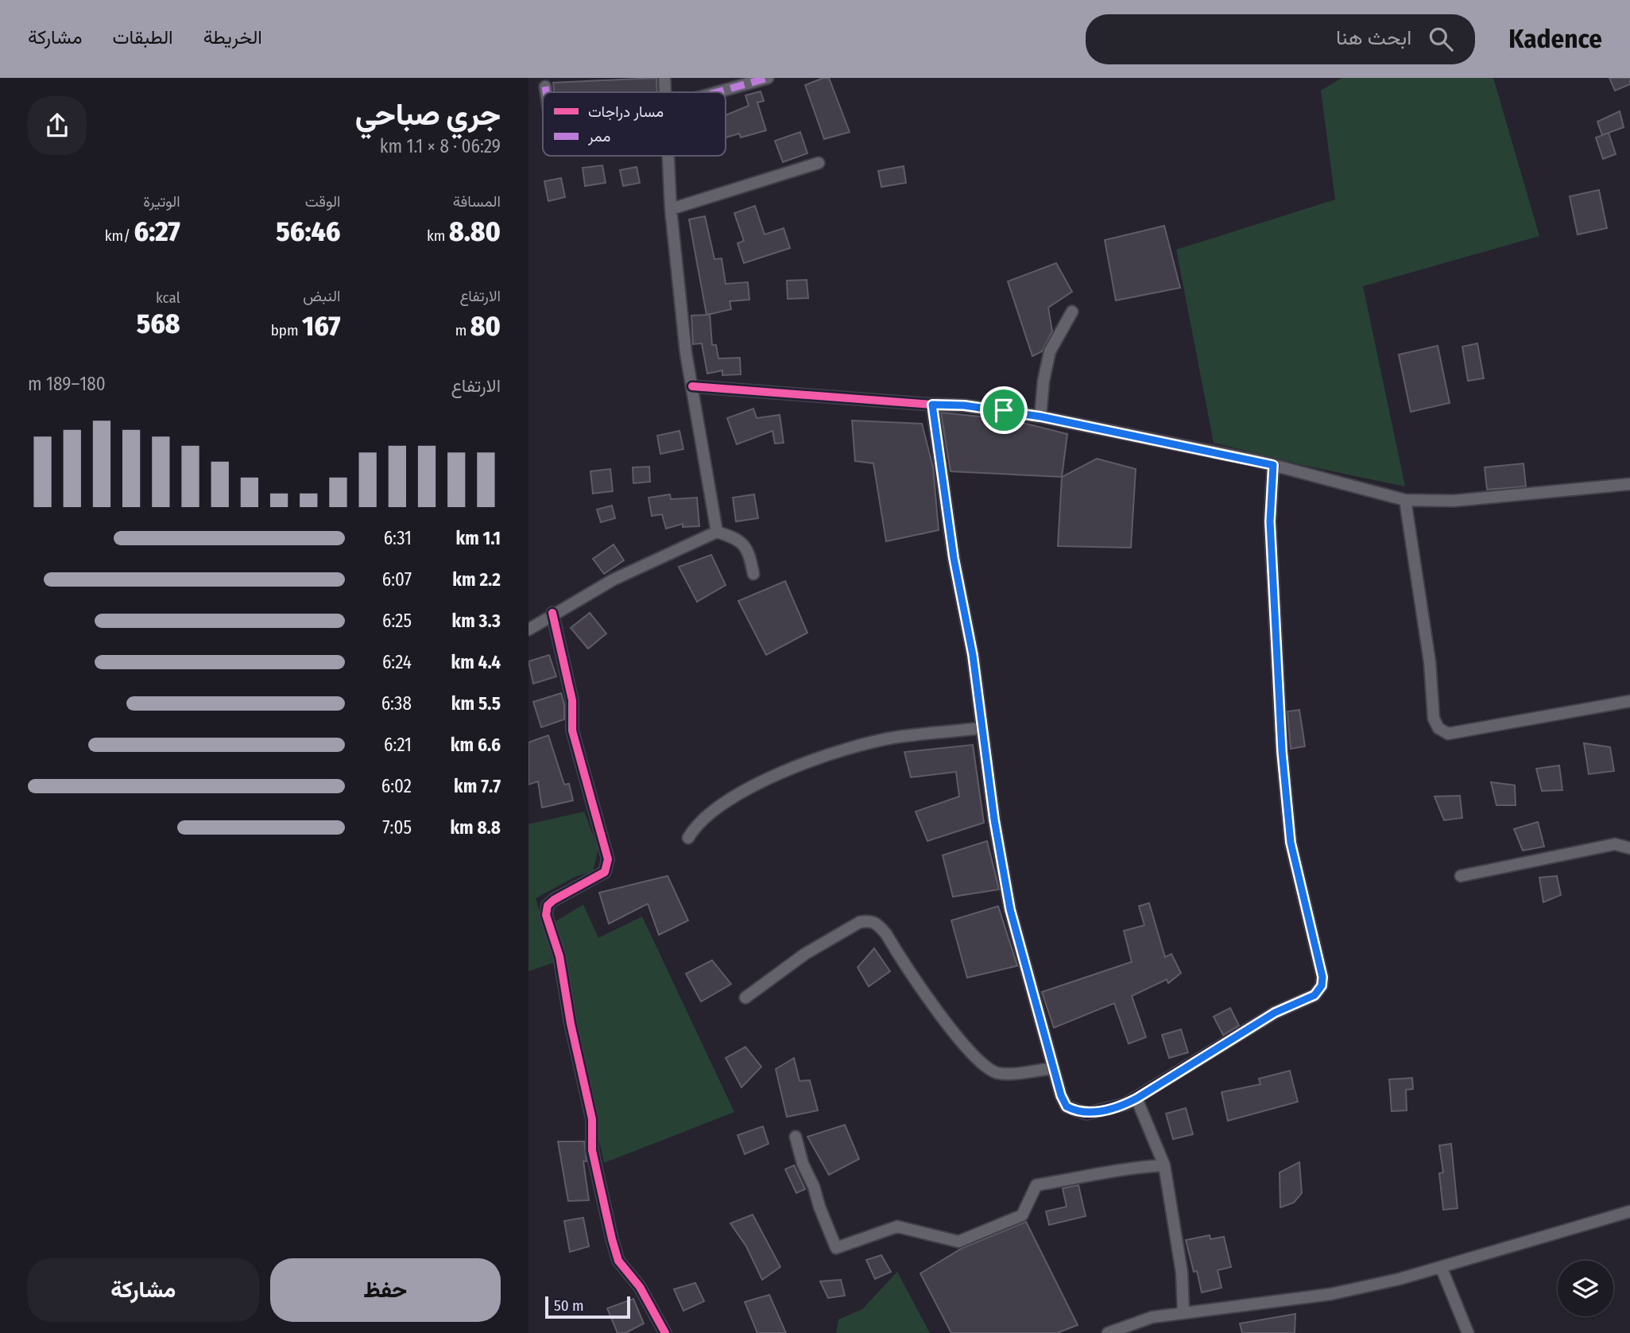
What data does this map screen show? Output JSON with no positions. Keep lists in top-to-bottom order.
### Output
{
  "legend": ["مسار دراجات", "ممر"],
  "scale_bar": "50 m",
  "page": {
    "header": "Kadence",
    "search": "ابحث هنا",
    "nav": ["الخريطة", "الطبقات", "مشاركة"],
    "heading": ["جري صباحي", "06:29 · 8 × 1.1 km"],
    "stats": [
      ["المسافة", "8.80 km"],
      ["الوقت", "56:46"],
      ["الوتيرة", "6:27 /km"],
      ["الارتفاع", "80 m"],
      ["النبض", "167 bpm"],
      ["kcal", "568"]
    ],
    "chart": ["الارتفاع", "180–189 m"],
    "list": [
      {
        "name": "1.1 km",
        "note": "6:31"
      },
      {
        "name": "2.2 km",
        "note": "6:07"
      },
      {
        "name": "3.3 km",
        "note": "6:25"
      },
      {
        "name": "4.4 km",
        "note": "6:24"
      },
      {
        "name": "5.5 km",
        "note": "6:38"
      },
      {
        "name": "6.6 km",
        "note": "6:21"
      },
      {
        "name": "7.7 km",
        "note": "6:02"
      },
      {
        "name": "8.8 km",
        "note": "7:05"
      }
    ],
    "buttons": ["حفظ", "مشاركة"],
    "scale": "50 m"
  }
}
